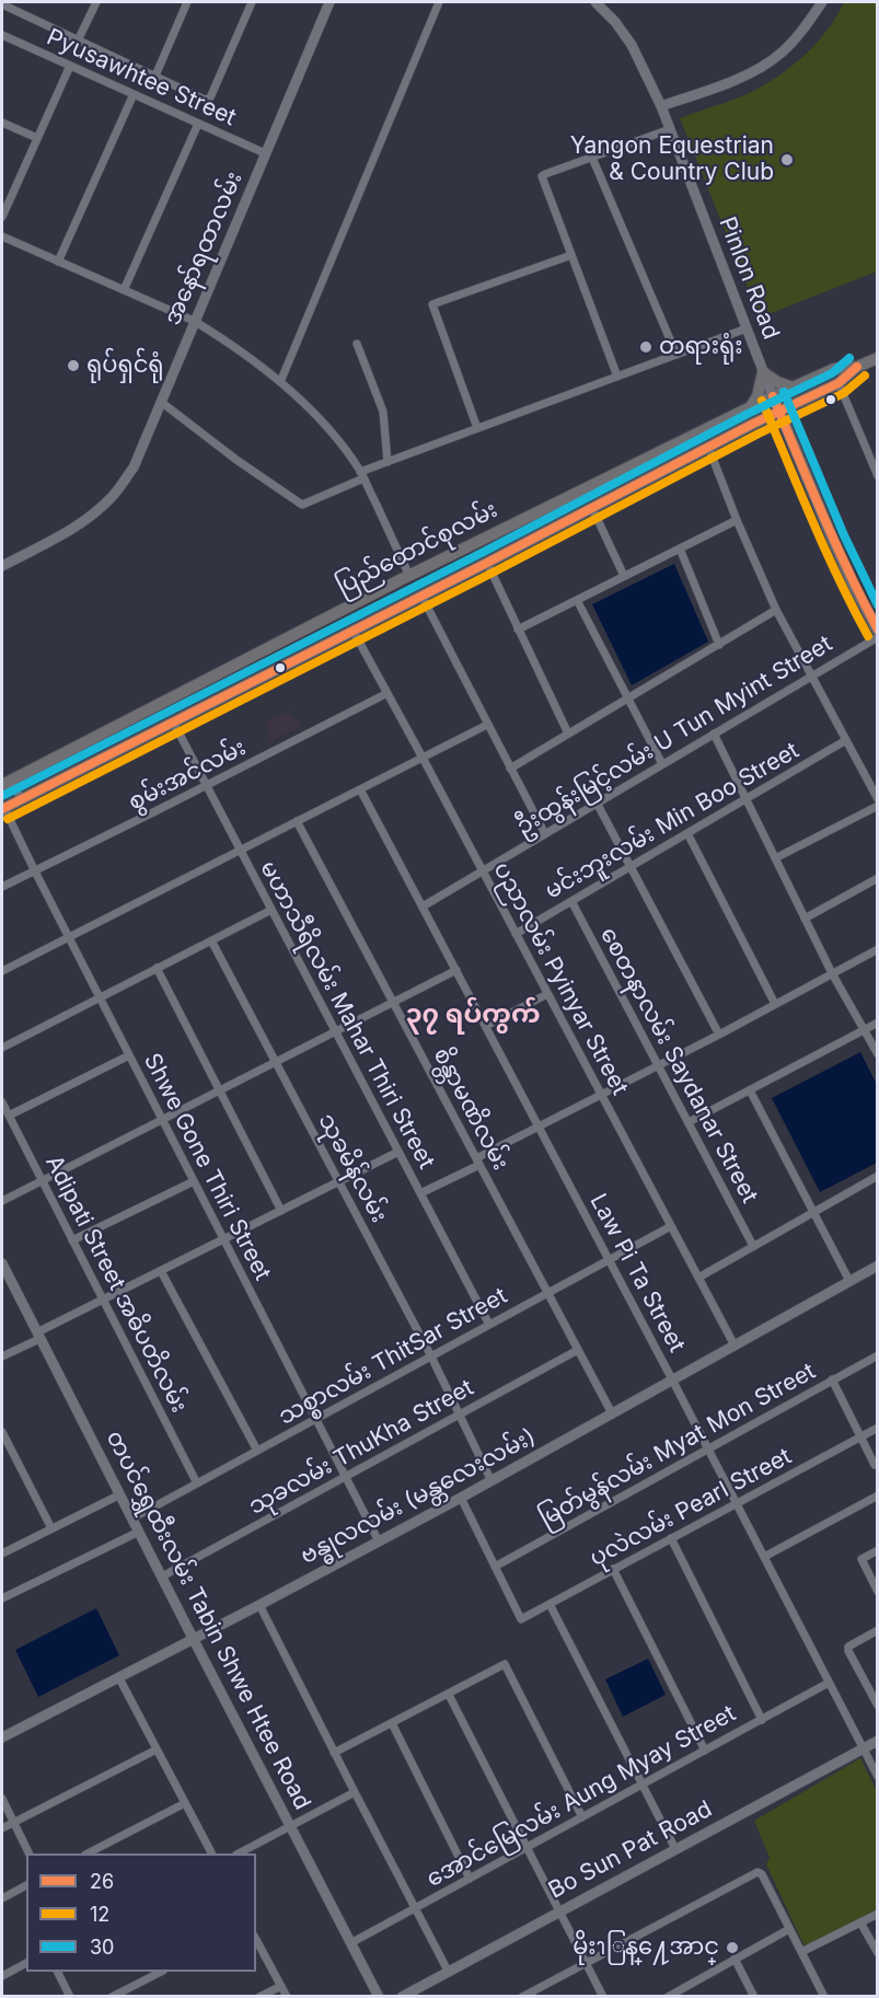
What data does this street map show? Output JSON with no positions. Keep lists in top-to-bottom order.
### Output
{
  "streets": {
    "main road": ["ပြည်ထောင်စုလမ်း"],
    "street": [
      "Pyusawhtee Street",
      "အနော်ရထာလမ်း",
      "Pinlon Road",
      "ဦးထွန်းမြင့်လမ်း U Tun Myint Street",
      "စွမ်းအင်လမ်း",
      "မင်းဘူးလမ်း Min Boo Street",
      "ပညာလမ်း Pyinyar Street",
      "မဟာသီရိလမ်း Mahar Thiri Street",
      "စေတနာလမ်း Saydanar Street",
      "စိန္တာမဏိလမ်း",
      "Shwe Gone Thiri Street",
      "သုခမိန်လမ်း",
      "Law Pi Ta Street",
      "Adipati Street အဓိပတိလမ်း",
      "သစ္စာလမ်း ThitSar Street",
      "မြတ်မွန်လမ်း Myat Mon Street",
      "သုခလမ်း ThuKha Street",
      "ဗန္ဓုလလမ်း (မန္တလေးလမ်း)",
      "ပုလဲလမ်း Pearl Street",
      "တပင်ရွှေထီးလမ်း Tabin Shwe Htee Road",
      "အောင်မြေလမ်း Aung Myay Street",
      "Bo Sun Pat Road"
    ]
  },
  "crossings": [
    ["Pyusawhtee Street", "အနော်ရထာလမ်း"],
    ["Pinlon Road", "ပြည်ထောင်စုလမ်း"],
    ["ပြည်ထောင်စုလမ်း", "ပညာလမ်း Pyinyar Street"],
    ["ပြည်ထောင်စုလမ်း", "မဟာသီရိလမ်း Mahar Thiri Street"],
    ["ပြည်ထောင်စုလမ်း", "Shwe Gone Thiri Street"],
    ["ဦးထွန်းမြင့်လမ်း U Tun Myint Street", "ပညာလမ်း Pyinyar Street"],
    ["ဦးထွန်းမြင့်လမ်း U Tun Myint Street", "Law Pi Ta Street"],
    ["စွမ်းအင်လမ်း", "ပညာလမ်း Pyinyar Street"],
    ["စွမ်းအင်လမ်း", "မဟာသီရိလမ်း Mahar Thiri Street"],
    ["စွမ်းအင်လမ်း", "Shwe Gone Thiri Street"],
    ["မင်းဘူးလမ်း Min Boo Street", "ပညာလမ်း Pyinyar Street"],
    ["မင်းဘူးလမ်း Min Boo Street", "စေတနာလမ်း Saydanar Street"],
    ["ပညာလမ်း Pyinyar Street", "သစ္စာလမ်း ThitSar Street"],
    ["ပညာလမ်း Pyinyar Street", "ဗန္ဓုလလမ်း (မန္တလေးလမ်း)"],
    ["မဟာသီရိလမ်း Mahar Thiri Street", "သစ္စာလမ်း ThitSar Street"],
    ["စိန္တာမဏိလမ်း", "သစ္စာလမ်း ThitSar Street"],
    ["စိန္တာမဏိလမ်း", "သုခလမ်း ThuKha Street"],
    ["စိန္တာမဏိလမ်း", "ဗန္ဓုလလမ်း (မန္တလေးလမ်း)"],
    ["Shwe Gone Thiri Street", "သစ္စာလမ်း ThitSar Street"],
    ["Shwe Gone Thiri Street", "သုခလမ်း ThuKha Street"],
    ["Shwe Gone Thiri Street", "ဗန္ဓုလလမ်း (မန္တလေးလမ်း)"],
    ["သုခမိန်လမ်း", "သစ္စာလမ်း ThitSar Street"],
    ["သုခမိန်လမ်း", "သုခလမ်း ThuKha Street"],
    ["သုခမိန်လမ်း", "ဗန္ဓုလလမ်း (မန္တလေးလမ်း)"],
    ["Law Pi Ta Street", "သစ္စာလမ်း ThitSar Street"],
    ["Law Pi Ta Street", "မြတ်မွန်လမ်း Myat Mon Street"],
    ["Law Pi Ta Street", "ဗန္ဓုလလမ်း (မန္တလေးလမ်း)"],
    ["Law Pi Ta Street", "ပုလဲလမ်း Pearl Street"],
    ["Law Pi Ta Street", "အောင်မြေလမ်း Aung Myay Street"],
    ["Law Pi Ta Street", "Bo Sun Pat Road"],
    ["Adipati Street အဓိပတိလမ်း", "သစ္စာလမ်း ThitSar Street"],
    ["သစ္စာလမ်း ThitSar Street", "တပင်ရွှေထီးလမ်း Tabin Shwe Htee Road"],
    ["မြတ်မွန်လမ်း Myat Mon Street", "ပုလဲလမ်း Pearl Street"],
    ["သုခလမ်း ThuKha Street", "တပင်ရွှေထီးလမ်း Tabin Shwe Htee Road"],
    ["ဗန္ဓုလလမ်း (မန္တလေးလမ်း)", "တပင်ရွှေထီးလမ်း Tabin Shwe Htee Road"],
    ["တပင်ရွှေထီးလမ်း Tabin Shwe Htee Road", "အောင်မြေလမ်း Aung Myay Street"]
  ],
  "districts": ["၃၇ ရပ်ကွက်"],
  "places": [
    "Yangon Equestrian & Country Club",
    "တရားရုံး",
    "ရုပ်ရှင်ရုံ",
    "မိုးၫြန္႔ေအာင္"
  ],
  "lines": ["transit line 30", "transit line 26", "transit line 12"],
  "legend": ["26", "12", "30"]
}
